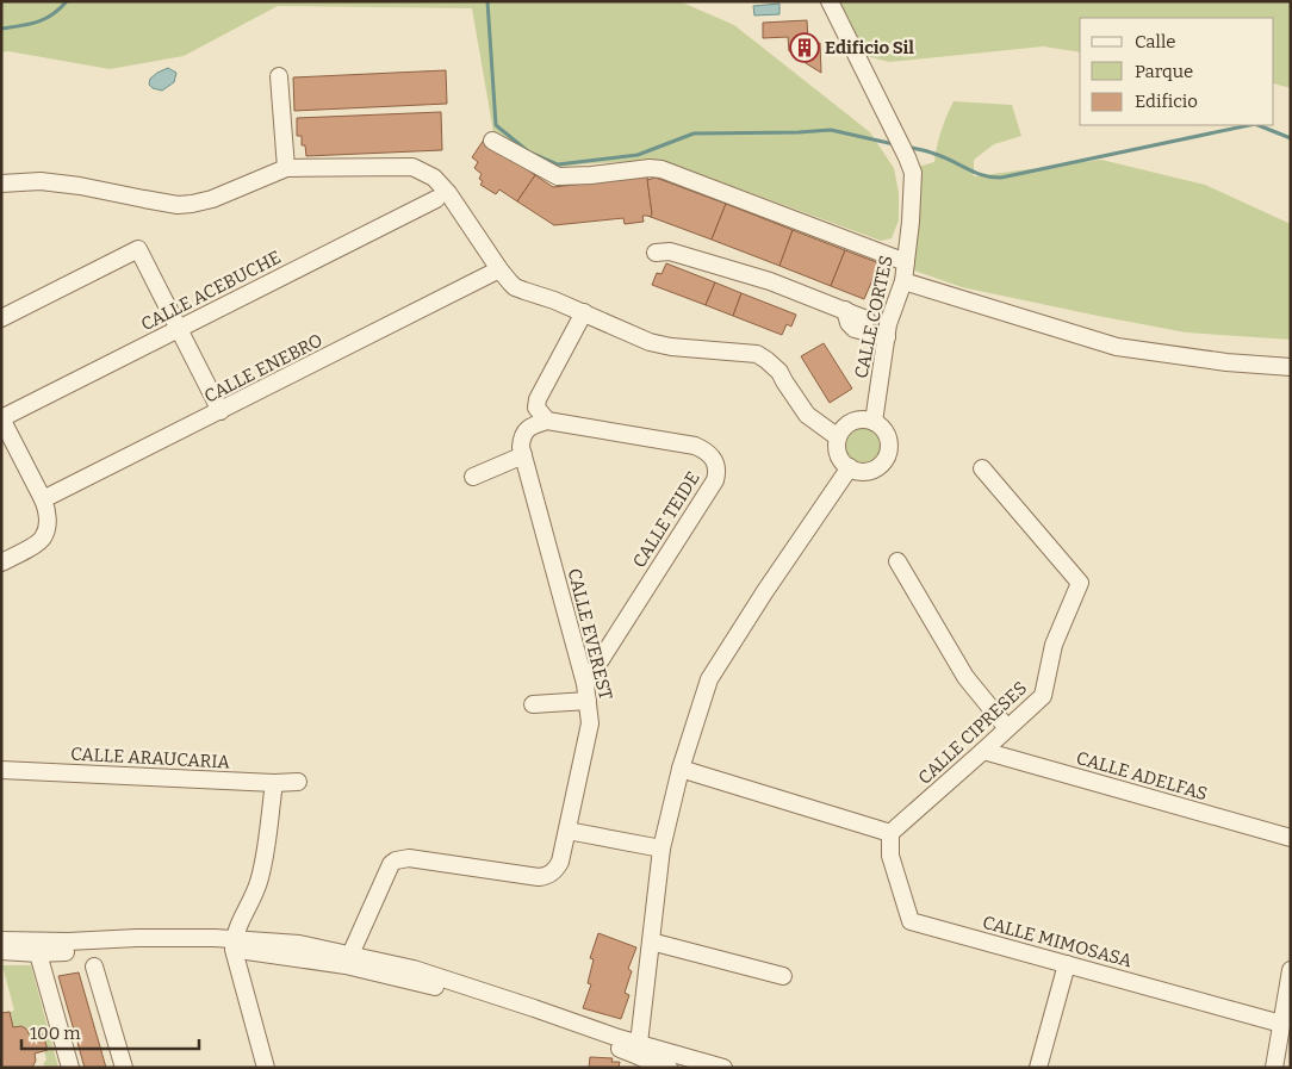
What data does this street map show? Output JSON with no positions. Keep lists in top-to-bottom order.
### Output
{
  "streets": {
    "street": [
      "CALLE ACEBUCHE",
      "CALLE CORTES",
      "CALLE ENEBRO",
      "CALLE TEIDE",
      "CALLE EVEREST",
      "CALLE CIPRESES",
      "CALLE ARAUCARIA",
      "CALLE ADELFAS",
      "CALLE MIMOSASA"
    ]
  },
  "crossings": [
    ["CALLE TEIDE", "CALLE EVEREST"],
    ["CALLE CIPRESES", "CALLE ADELFAS"],
    ["CALLE CIPRESES", "CALLE MIMOSASA"]
  ],
  "places": {
    "building": ["Edificio Sil"]
  },
  "legend": ["Calle", "Parque", "Edificio"],
  "scale_bar": "100 m"
}
